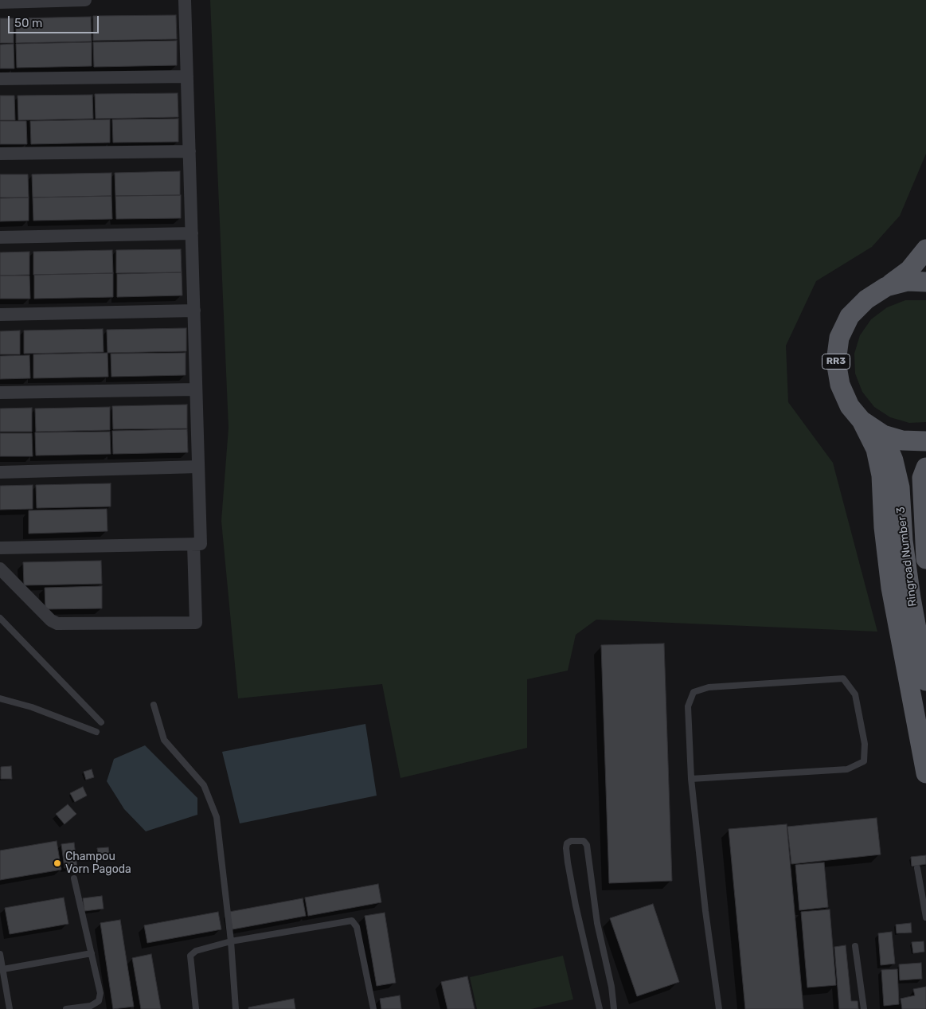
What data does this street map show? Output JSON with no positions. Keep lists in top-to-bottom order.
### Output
{
  "streets": {
    "main road": ["RR3", "Ringroad Number 3"]
  },
  "crossings": [
    ["RR3", "Ringroad Number 3"]
  ],
  "places": ["Champou Vorn Pagoda"],
  "scale_bar": "50 m"
}
